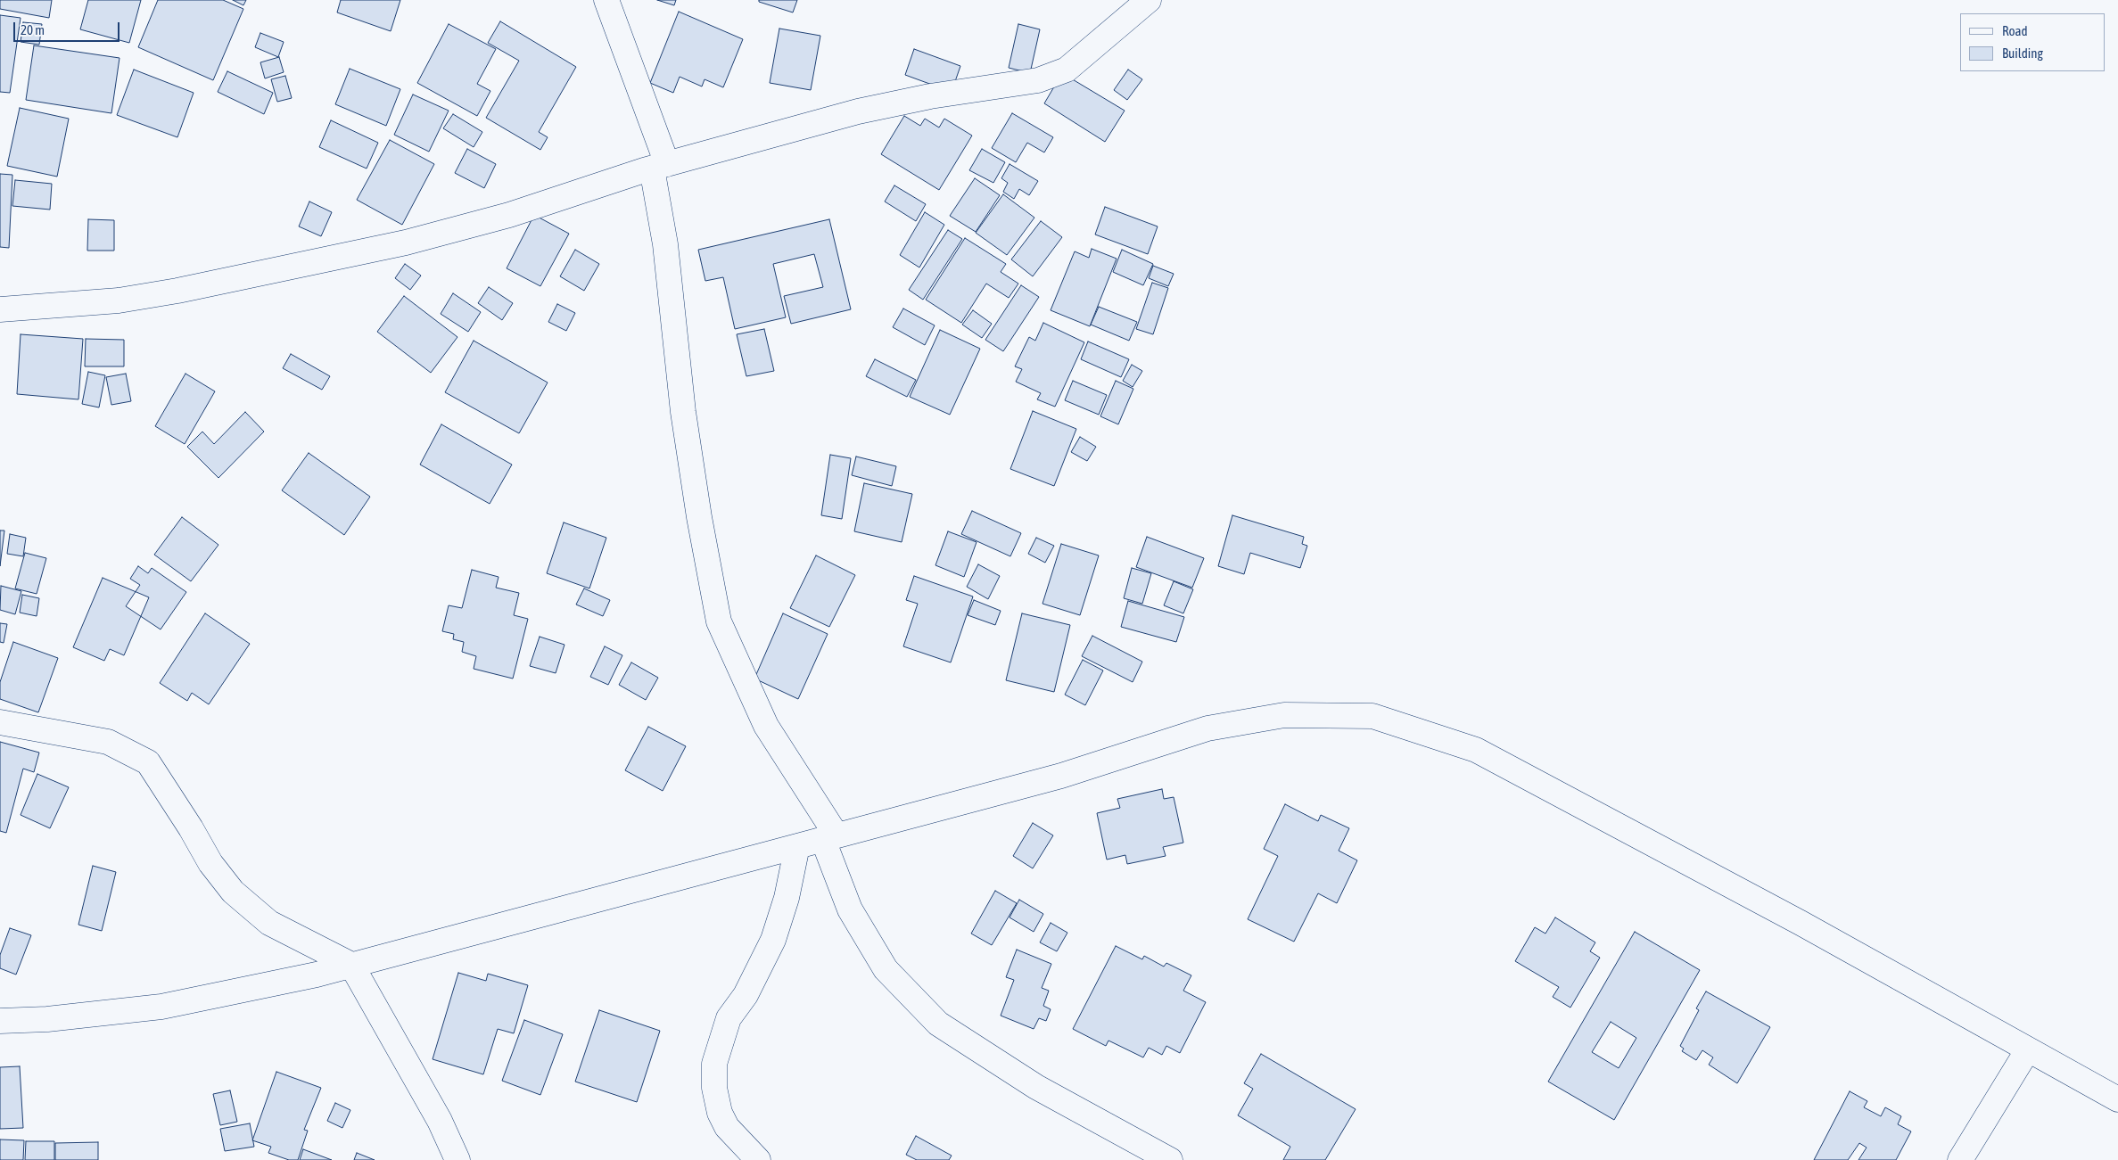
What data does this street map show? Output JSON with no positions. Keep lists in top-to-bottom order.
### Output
{
  "legend": ["Road", "Building"],
  "scale_bar": "20 m"
}
